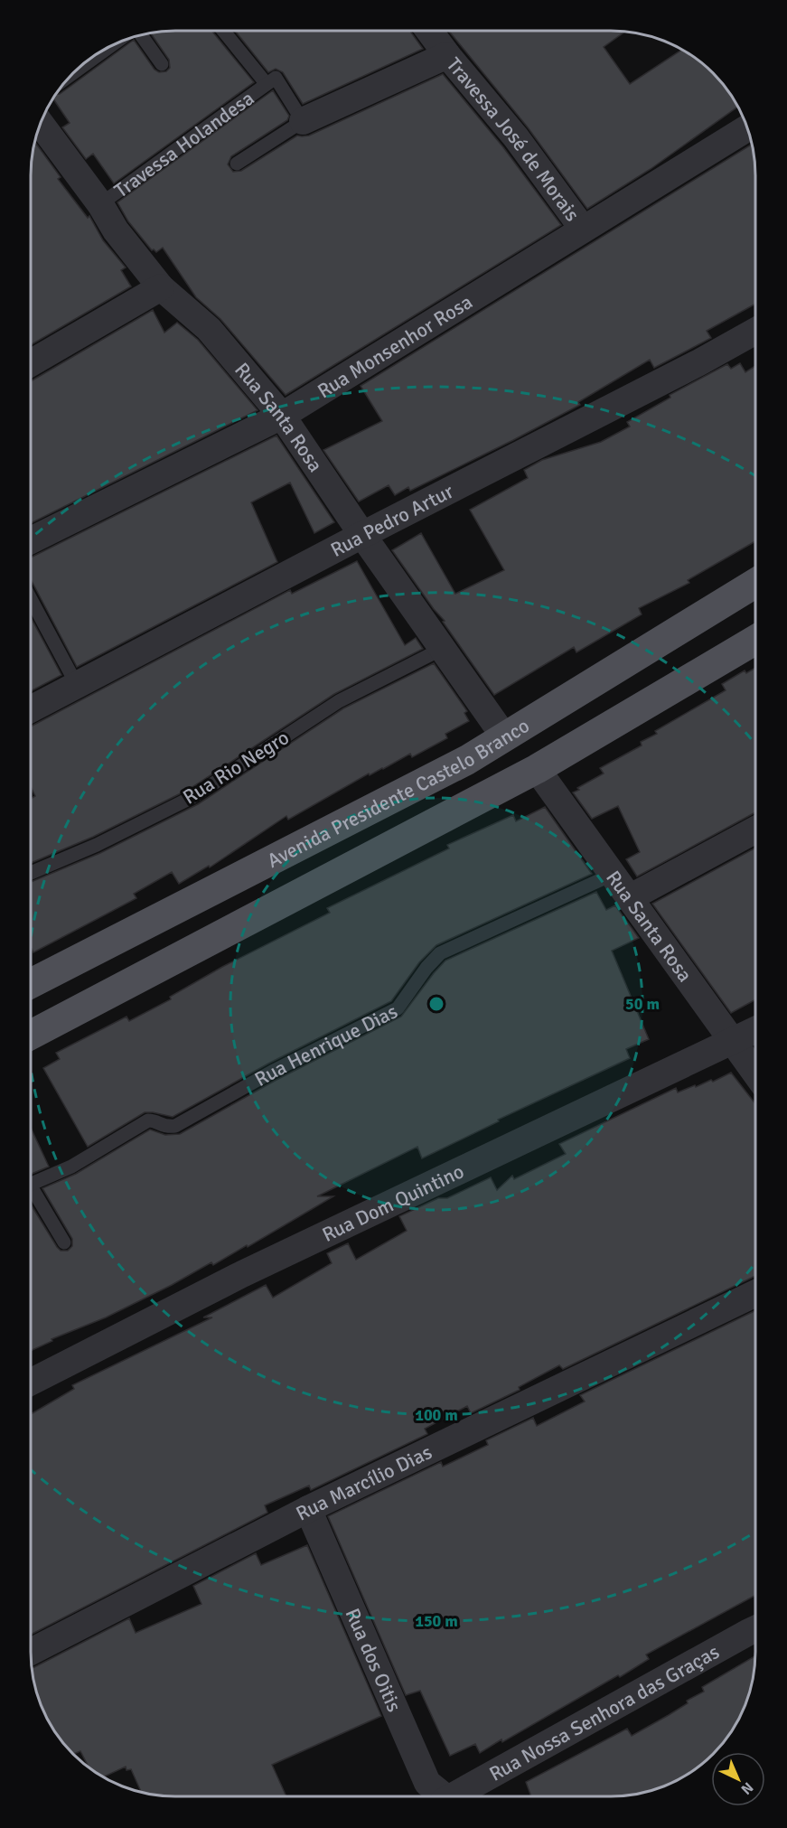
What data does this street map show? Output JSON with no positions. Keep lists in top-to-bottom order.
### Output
{
  "streets": {
    "main road": ["Avenida Presidente Castelo Branco"],
    "street": [
      "Travessa José de Morais",
      "Rua Monsenhor Rosa",
      "Rua Santa Rosa",
      "Rua Pedro Artur",
      "Rua Dom Quintino",
      "Rua Marcílio Dias",
      "Rua dos Oitis",
      "Rua Nossa Senhora das Graças"
    ],
    "lane": ["Travessa Holandesa", "Rua Rio Negro", "Rua Henrique Dias"]
  },
  "crossings": [
    ["Travessa José de Morais", "Rua Monsenhor Rosa"],
    ["Travessa Holandesa", "Rua Santa Rosa"],
    ["Rua Monsenhor Rosa", "Rua Santa Rosa"],
    ["Rua Santa Rosa", "Rua Pedro Artur"],
    ["Rua Santa Rosa", "Rua Rio Negro"],
    ["Rua Santa Rosa", "Avenida Presidente Castelo Branco"],
    ["Rua Santa Rosa", "Rua Henrique Dias"],
    ["Rua Santa Rosa", "Rua Dom Quintino"],
    ["Rua Marcílio Dias", "Rua dos Oitis"]
  ],
  "north": "bottom right",
  "rings": ["50 m", "100 m", "150 m"]
}
